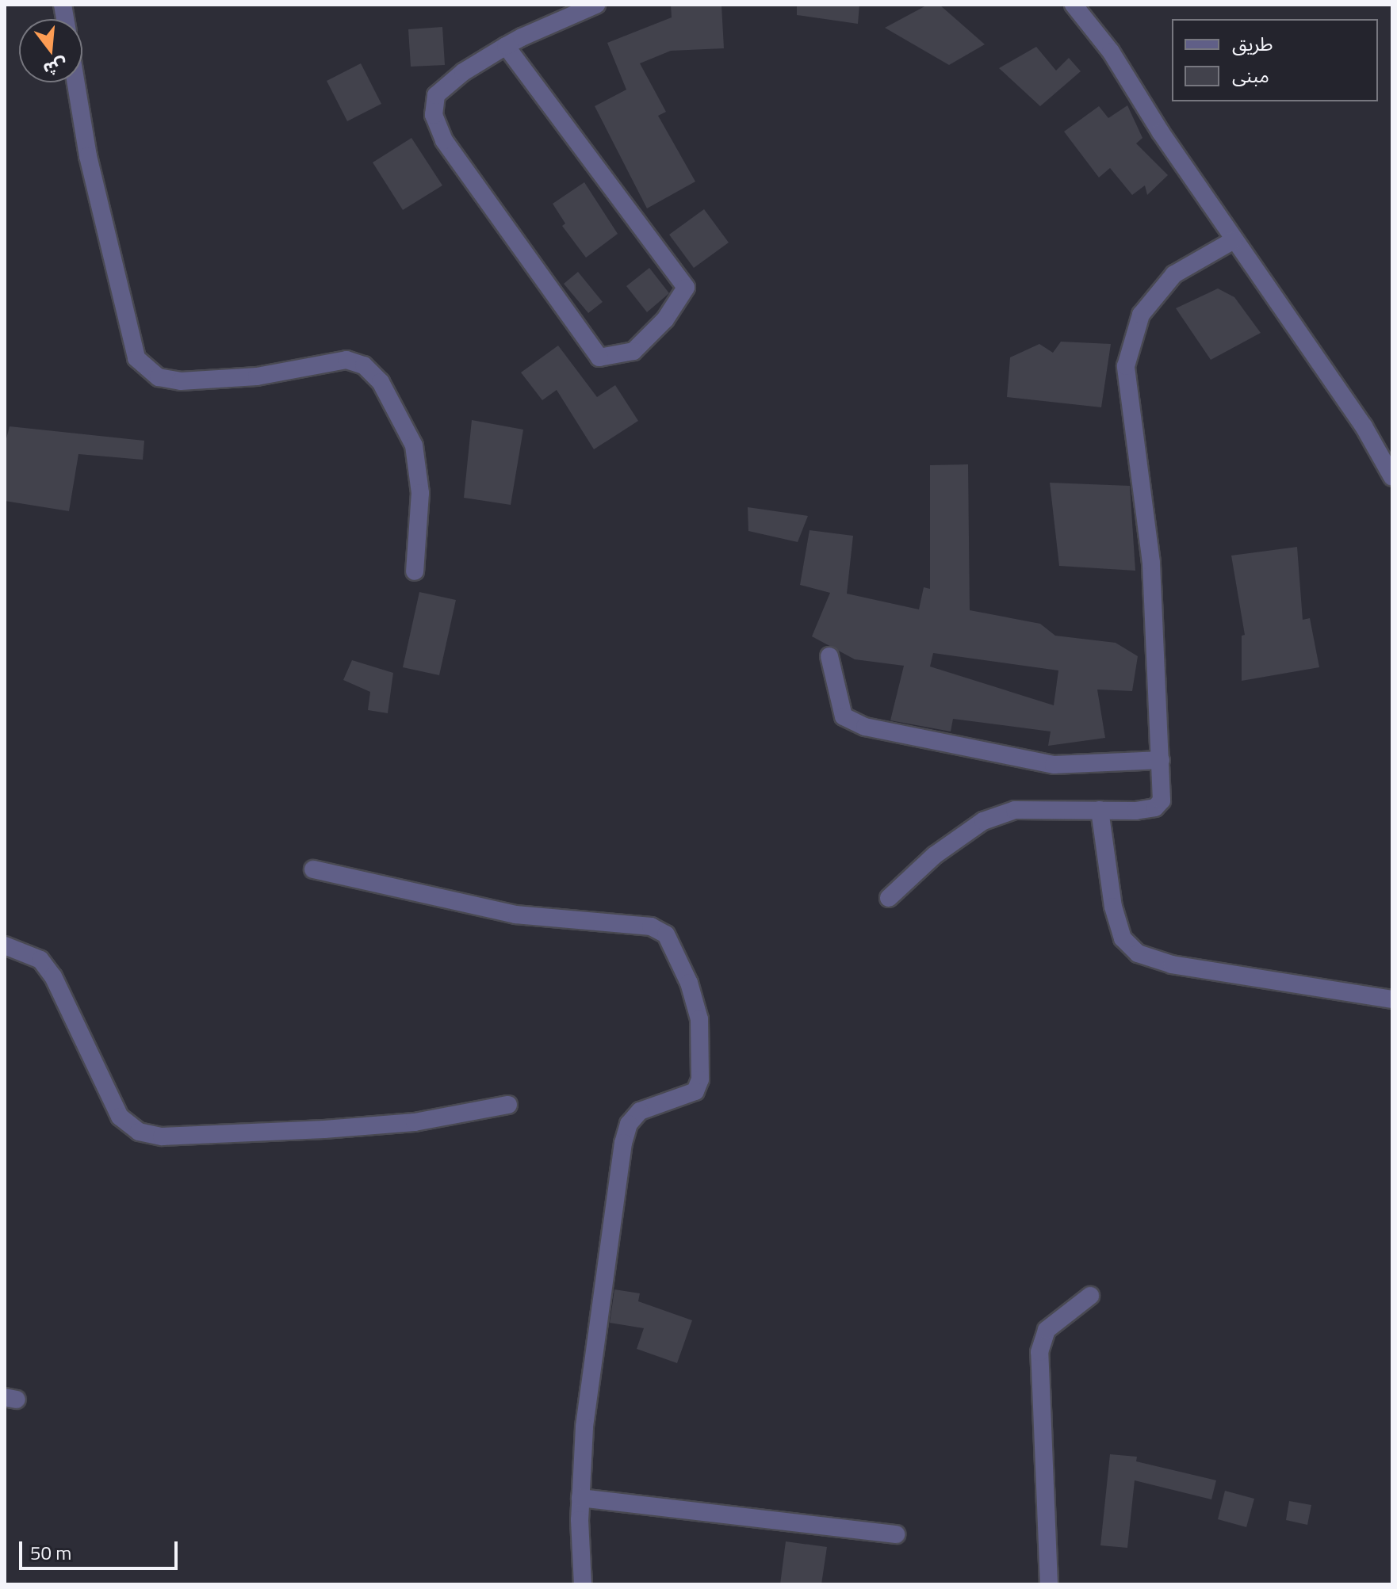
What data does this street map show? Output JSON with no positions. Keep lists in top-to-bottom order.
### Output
{
  "legend": ["طريق", "مبنى"],
  "scale_bar": "50 m",
  "north": "bottom"
}
